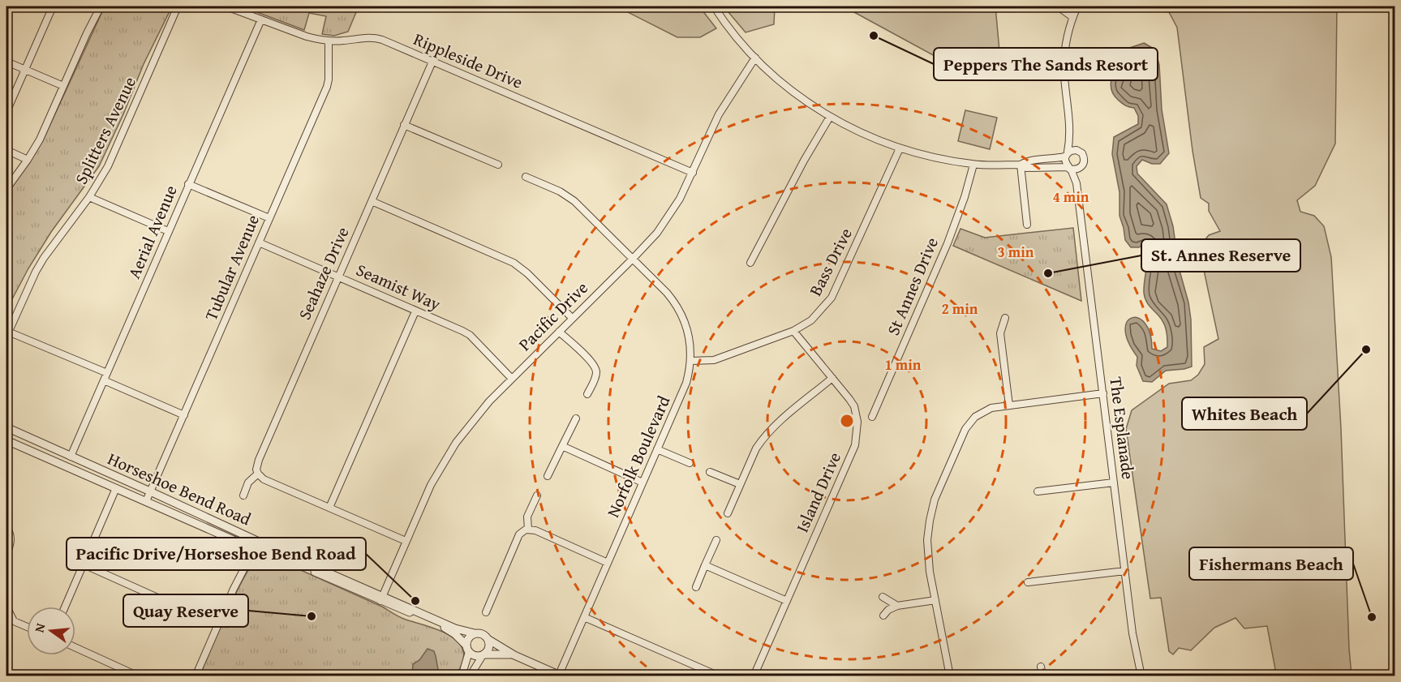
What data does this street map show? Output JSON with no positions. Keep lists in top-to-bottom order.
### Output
{
  "streets": {
    "street": [
      "Rippleside Drive",
      "Splitters Avenue",
      "Aerial Avenue",
      "Bass Drive",
      "Tubular Avenue",
      "Seahaze Drive",
      "St Annes Drive",
      "Seamist Way",
      "Pacific Drive",
      "The Esplanade",
      "Norfolk Boulevard",
      "Horseshoe Bend Road",
      "Island Drive"
    ]
  },
  "crossings": [
    ["Rippleside Drive", "Aerial Avenue"],
    ["Rippleside Drive", "Tubular Avenue"],
    ["Rippleside Drive", "Seahaze Drive"],
    ["Rippleside Drive", "Pacific Drive"],
    ["Aerial Avenue", "Horseshoe Bend Road"],
    ["Bass Drive", "Norfolk Boulevard"],
    ["Bass Drive", "Island Drive"],
    ["Tubular Avenue", "Seamist Way"],
    ["Tubular Avenue", "Horseshoe Bend Road"],
    ["Seahaze Drive", "Seamist Way"],
    ["Seamist Way", "Pacific Drive"],
    ["Pacific Drive", "Norfolk Boulevard"],
    ["Pacific Drive", "Horseshoe Bend Road"]
  ],
  "places": [
    "Peppers The Sands Resort",
    "St. Annes Reserve",
    "Whites Beach",
    "Pacific Drive/Horseshoe Bend Road",
    "Quay Reserve",
    "Fishermans Beach"
  ],
  "north": "left",
  "rings": [
    "4 min",
    "3 min",
    "2 min",
    "1 min"
  ]
}
